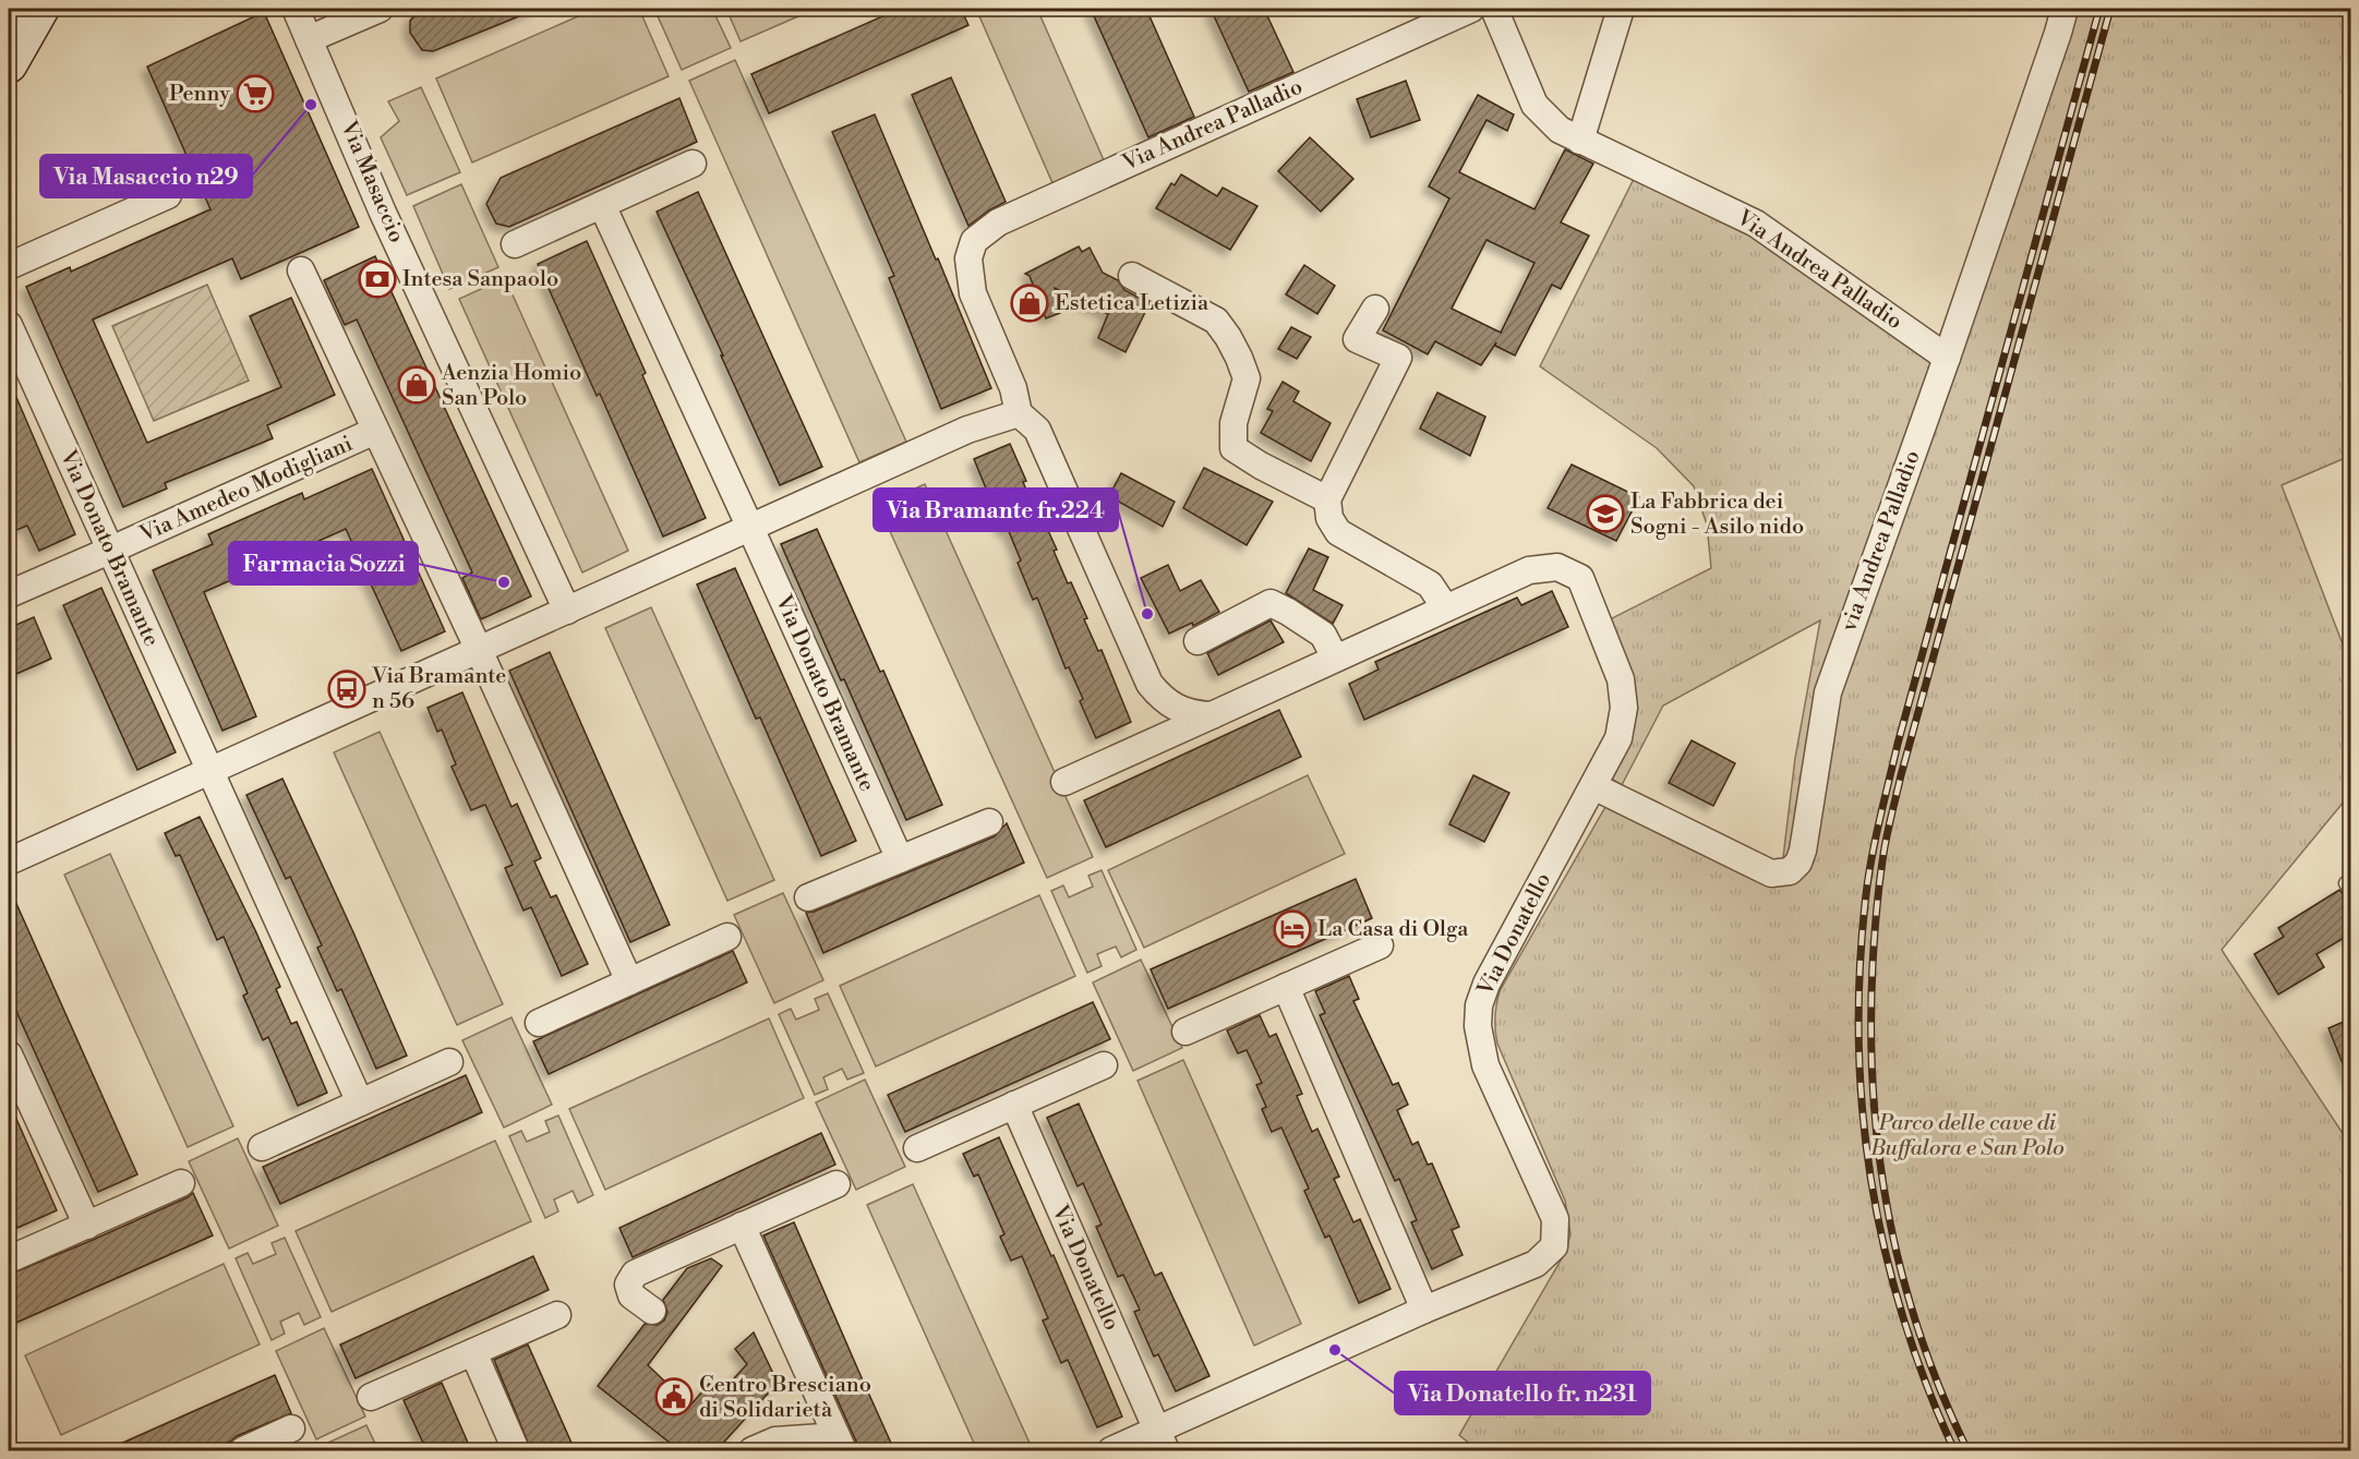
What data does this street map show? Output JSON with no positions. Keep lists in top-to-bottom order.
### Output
{
  "streets": {
    "street": [
      "Via Andrea Palladio",
      "Via Masaccio",
      "Via Amedeo Modigliani",
      "via Andrea Palladio",
      "Via Donato Bramante",
      "Via Donatello"
    ]
  },
  "crossings": [
    ["Via Andrea Palladio", "via Andrea Palladio"],
    ["Via Amedeo Modigliani", "Via Donato Bramante"],
    ["via Andrea Palladio", "Via Donatello"]
  ],
  "parks": ["Parco delle cave di Buffalora e San Polo"],
  "places": {
    "supermarket": ["Penny"],
    "other": [
      "Via Masaccio n29",
      "Farmacia Sozzi",
      "Via Bramante fr.224",
      "Via Donatello fr. n231"
    ],
    "bank": ["Intesa Sanpaolo"],
    "shop": ["Estetica Letizia", "Aenzia Homio San Polo"],
    "school or university": ["La Fabbrica dei Sogni - Asilo nido"],
    "bus stop": ["Via Bramante n 56"],
    "hotel": ["La Casa di Olga"],
    "public building": ["Centro Bresciano di Solidarietà"]
  }
}
